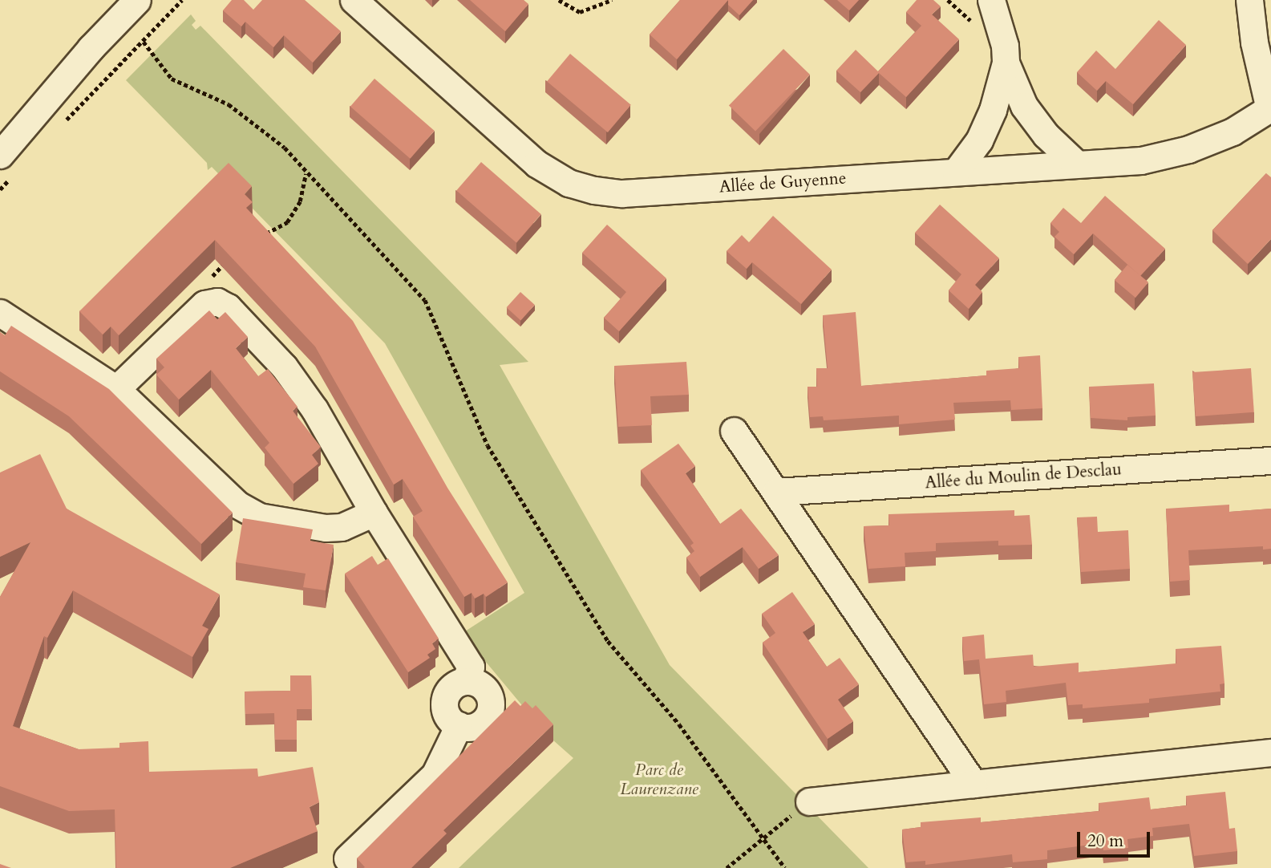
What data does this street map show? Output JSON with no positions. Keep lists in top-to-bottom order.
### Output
{
  "streets": {
    "street": ["Allée de Guyenne", "Allée du Moulin de Desclau"]
  },
  "parks": ["Parc de Laurenzane"],
  "scale_bar": "20 m"
}
